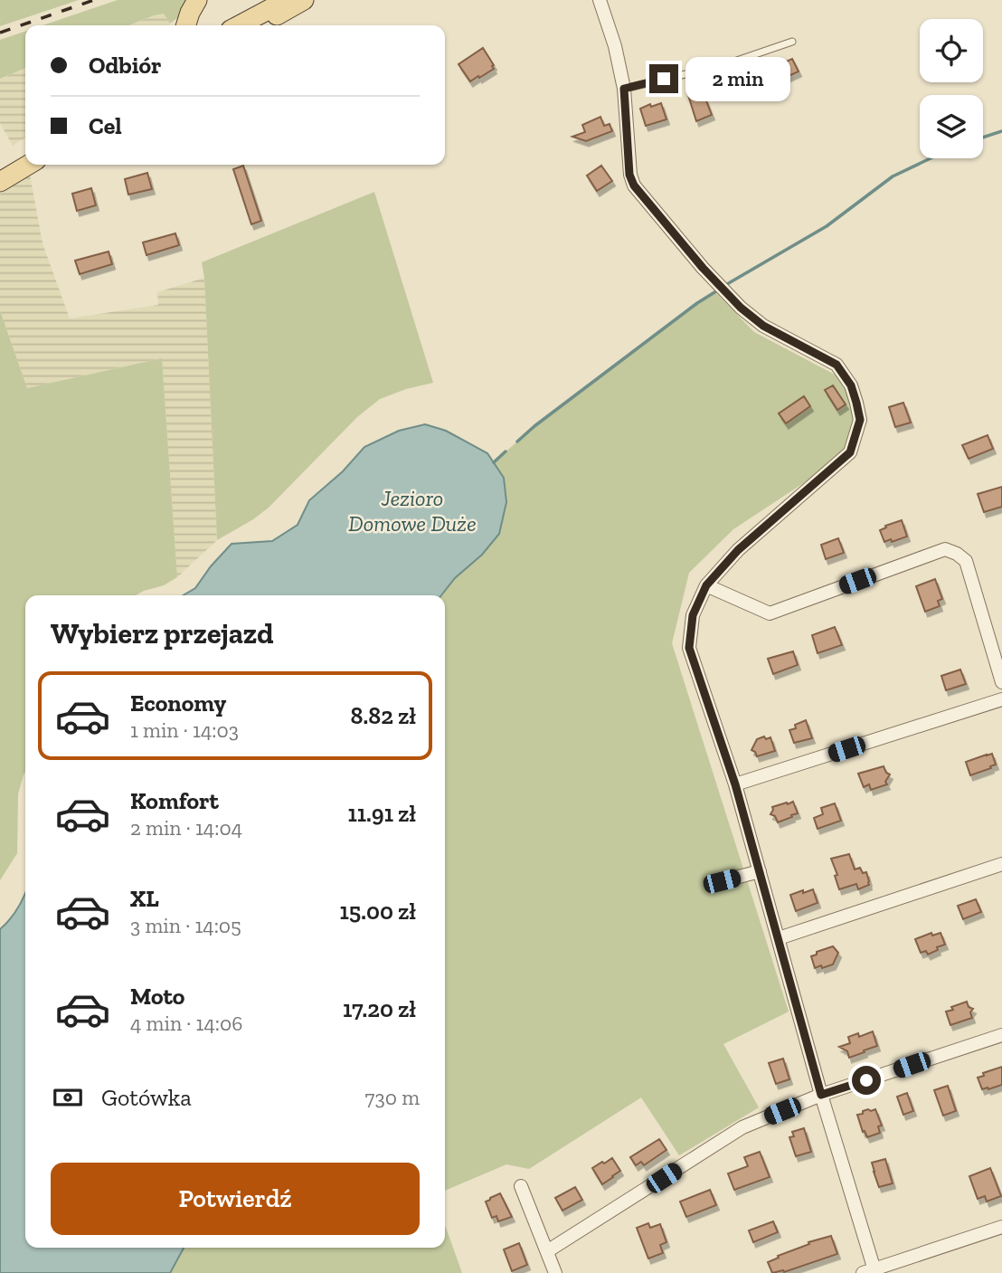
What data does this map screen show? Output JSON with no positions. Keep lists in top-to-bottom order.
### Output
{
  "water": ["Jezioro Domowe Duże"],
  "page": {
    "banner": ["Odbiór", "Cel"],
    "bubble": "2 min",
    "heading": "Wybierz przejazd",
    "list": [
      {
        "name": "Economy",
        "note": "1 min · 14:03",
        "value": "8.82 zł"
      },
      {
        "name": "Komfort",
        "note": "2 min · 14:04",
        "value": "11.91 zł"
      },
      {
        "name": "XL",
        "note": "3 min · 14:05",
        "value": "15.00 zł"
      },
      {
        "name": "Moto",
        "note": "4 min · 14:06",
        "value": "17.20 zł"
      }
    ],
    "pay": ["Gotówka", "730 m"],
    "buttons": "Potwierdź"
  }
}
